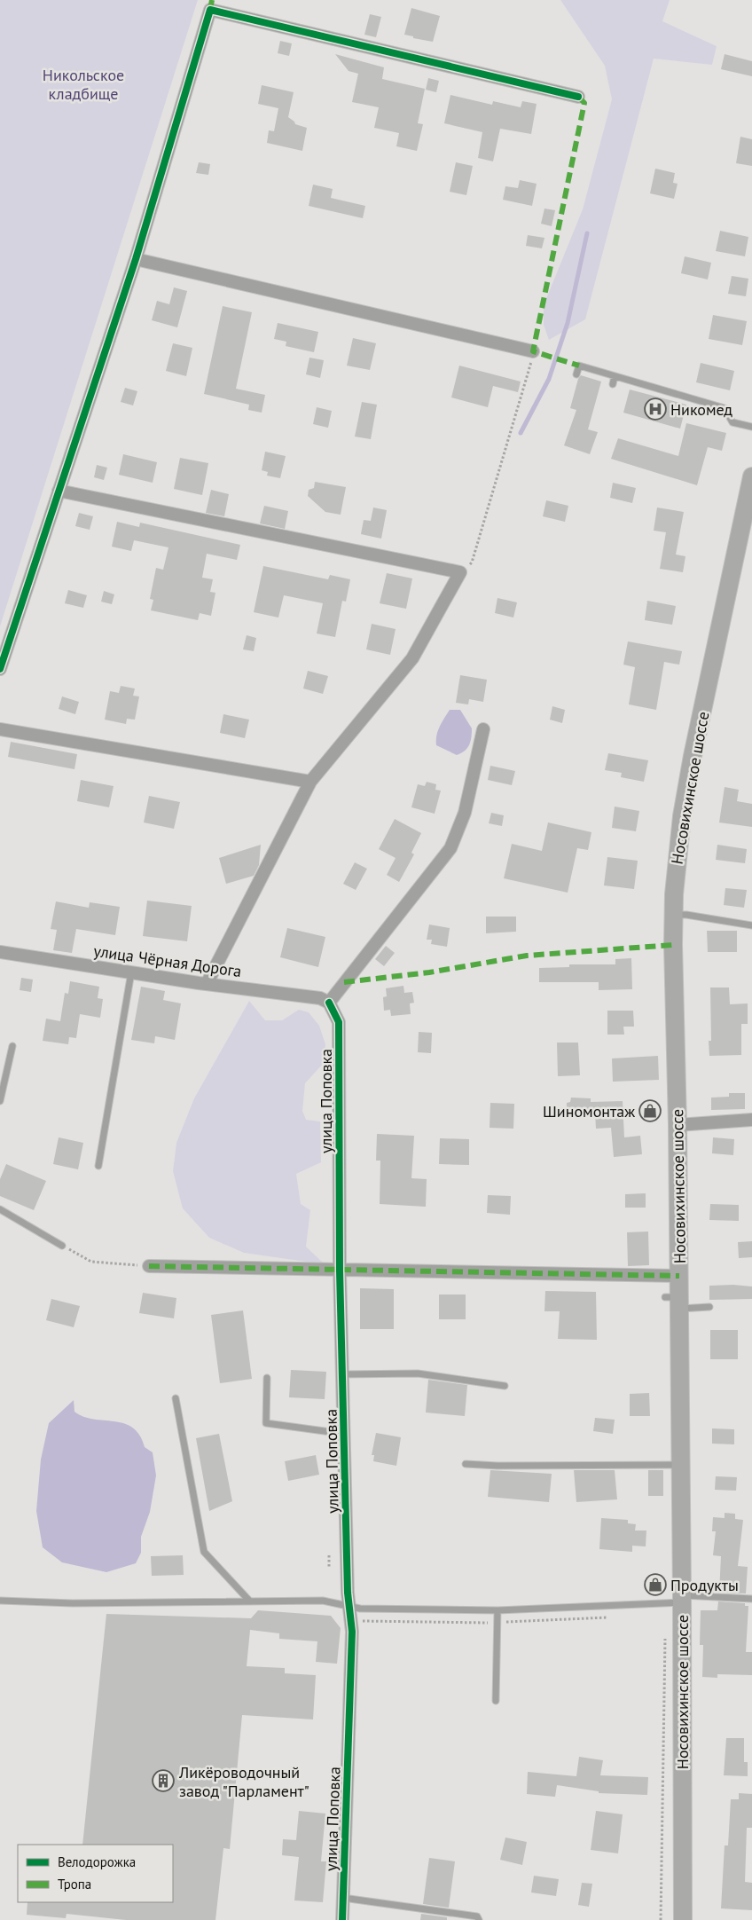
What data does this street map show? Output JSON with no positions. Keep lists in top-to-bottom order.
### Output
{
  "streets": {
    "main road": ["Носовихинское шоссе"],
    "street": ["улица Чёрная Дорога", "улица Поповка"]
  },
  "crossings": [
    ["улица Чёрная Дорога", "улица Поповка"]
  ],
  "parks": ["Никольское кладбище"],
  "places": {
    "hospital": ["Никомед"],
    "shop": ["Шиномонтаж", "Продукты"],
    "building": ["Ликёроводочный завод \"Парламент\""]
  },
  "legend": ["Велодорожка", "Тропа"]
}
